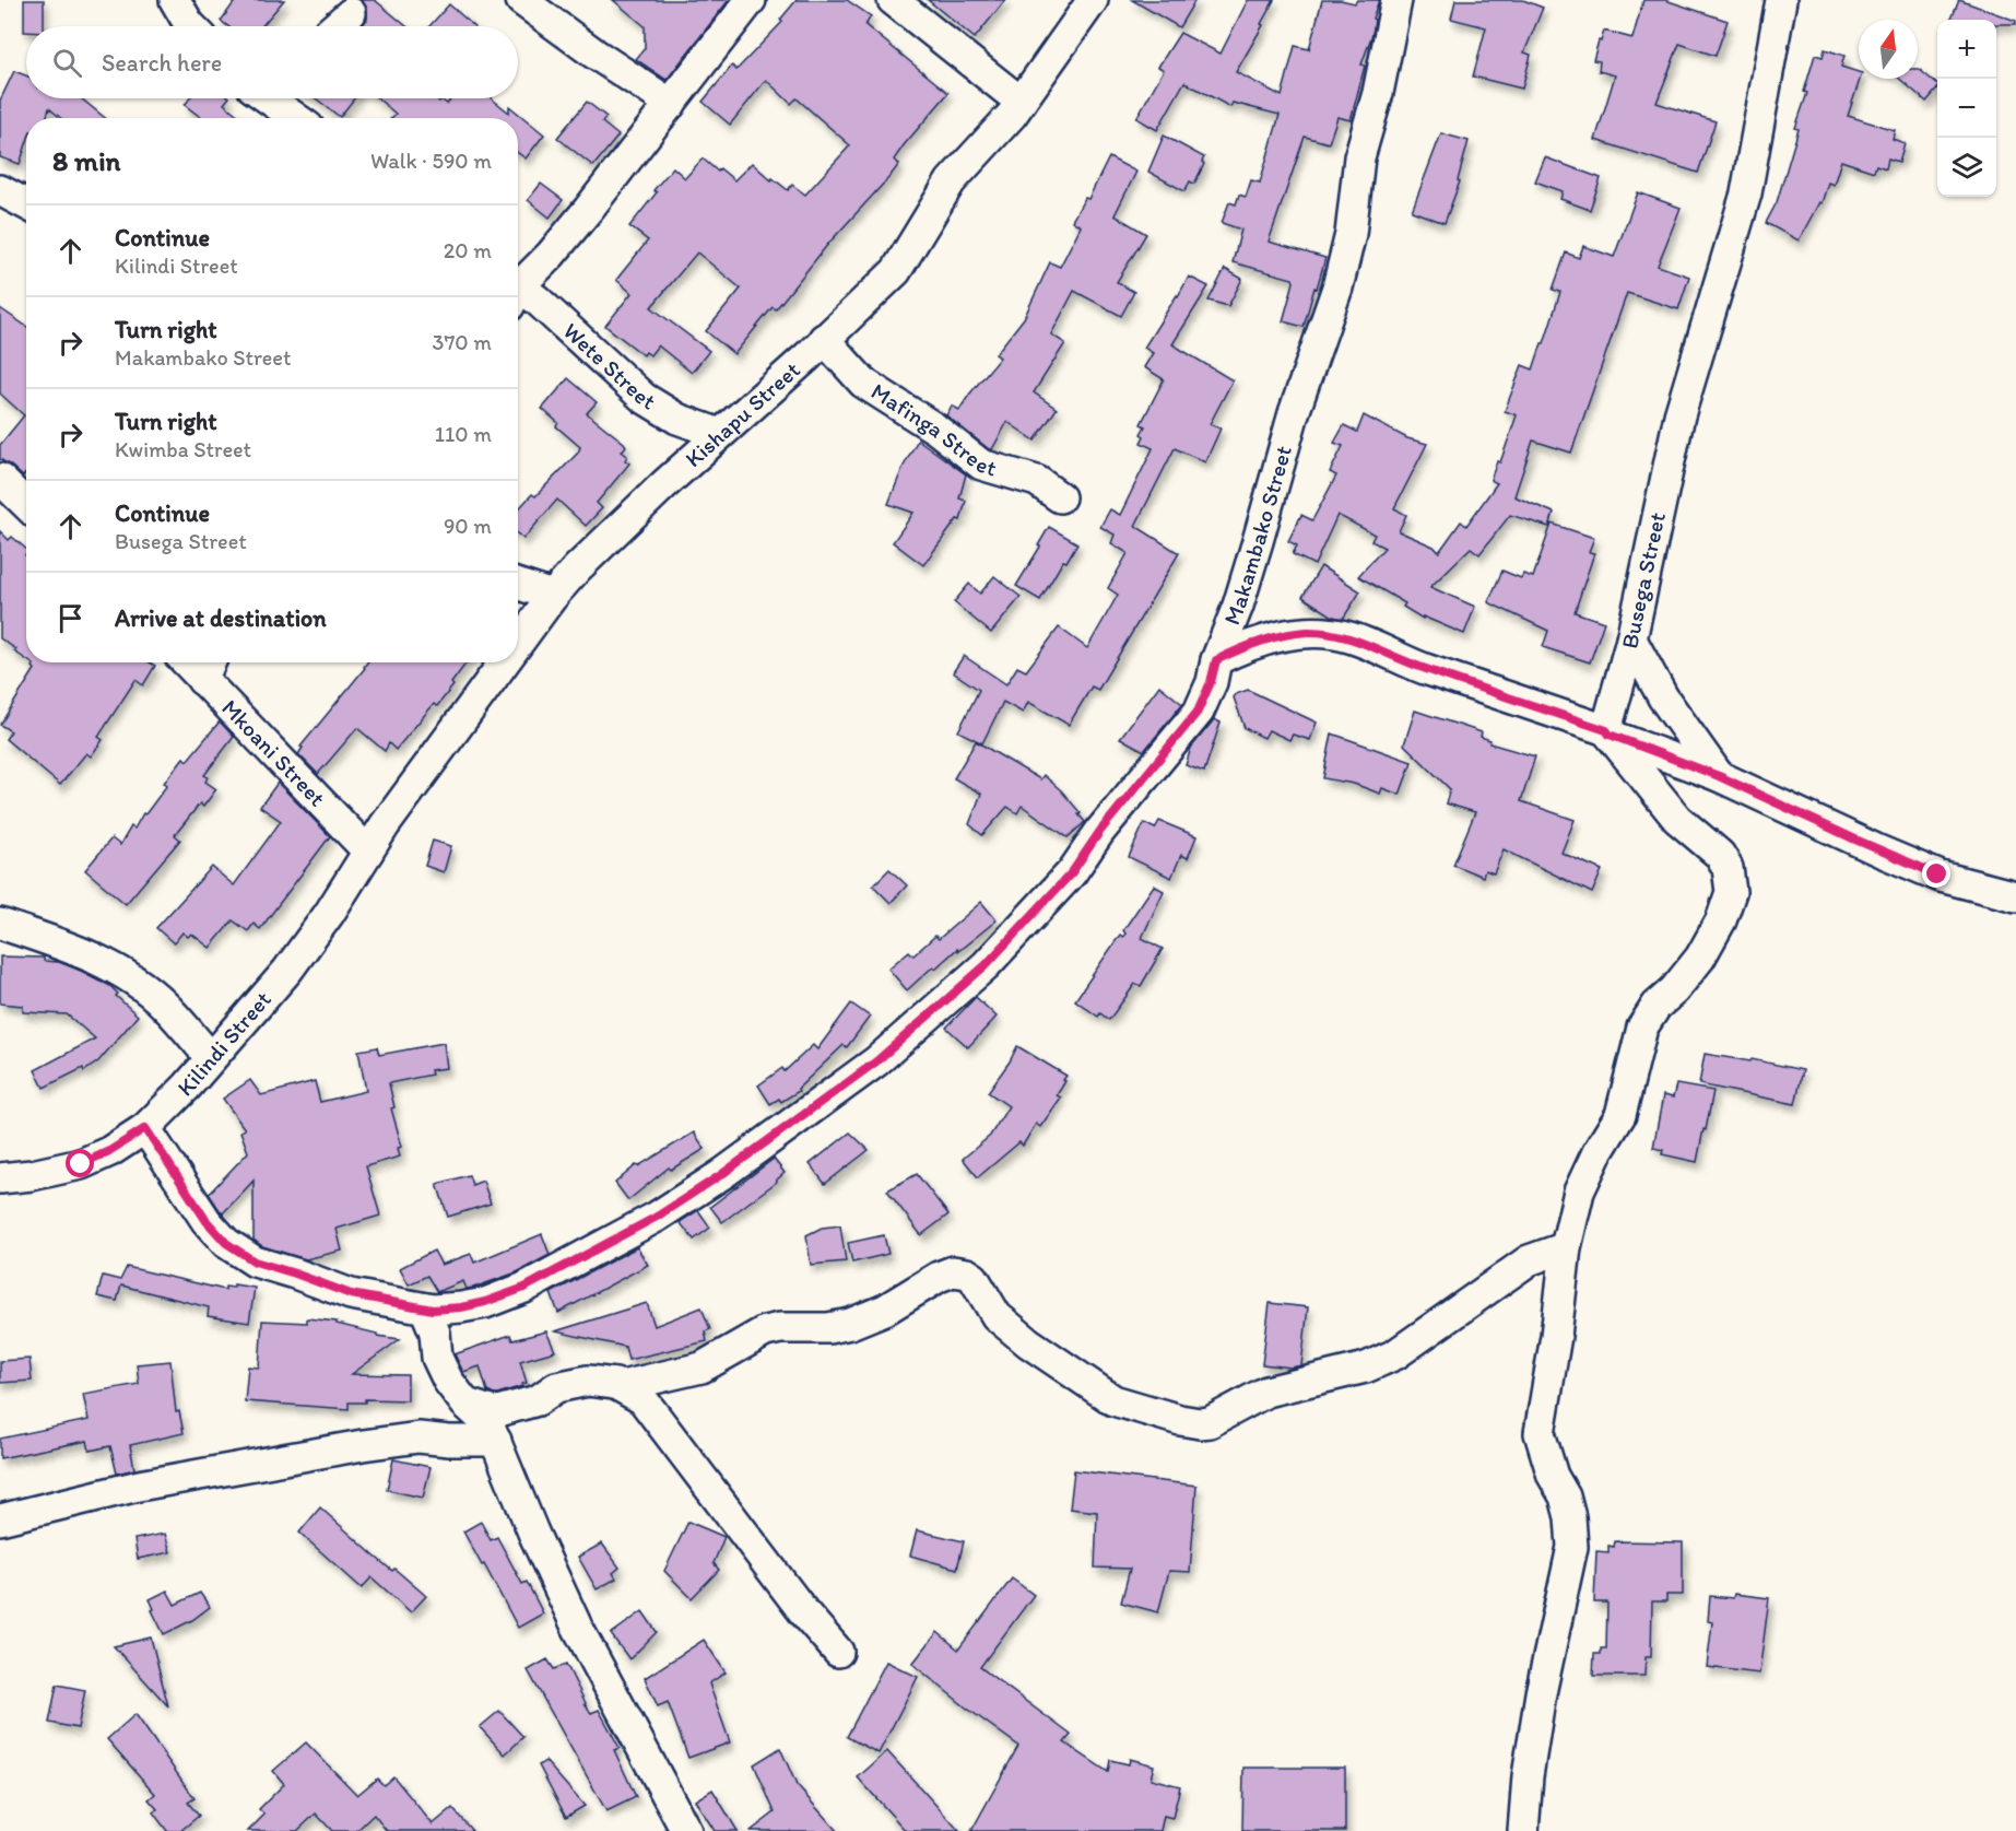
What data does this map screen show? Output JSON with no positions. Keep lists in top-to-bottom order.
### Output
{
  "streets": {
    "street": [
      "Wete Street",
      "Kishapu Street",
      "Mafinga Street",
      "Makambako Street",
      "Busega Street",
      "Mkoani Street",
      "Kilindi Street"
    ]
  },
  "crossings": [
    ["Wete Street", "Kishapu Street"],
    ["Kishapu Street", "Mafinga Street"],
    ["Kishapu Street", "Kilindi Street"],
    ["Makambako Street", "Kilindi Street"],
    ["Mkoani Street", "Kilindi Street"]
  ],
  "north": "top",
  "page": {
    "map_buttons": ["+", "−"],
    "search": "Search here",
    "heading": ["8 min", "Walk · 590 m"],
    "list": [
      ["Continue", "Kilindi Street", "20 m"],
      ["Turn right", "Makambako Street", "370 m"],
      ["Turn right", "Kwimba Street", "110 m"],
      ["Continue", "Busega Street", "90 m"],
      "Arrive at destination"
    ]
  }
}
